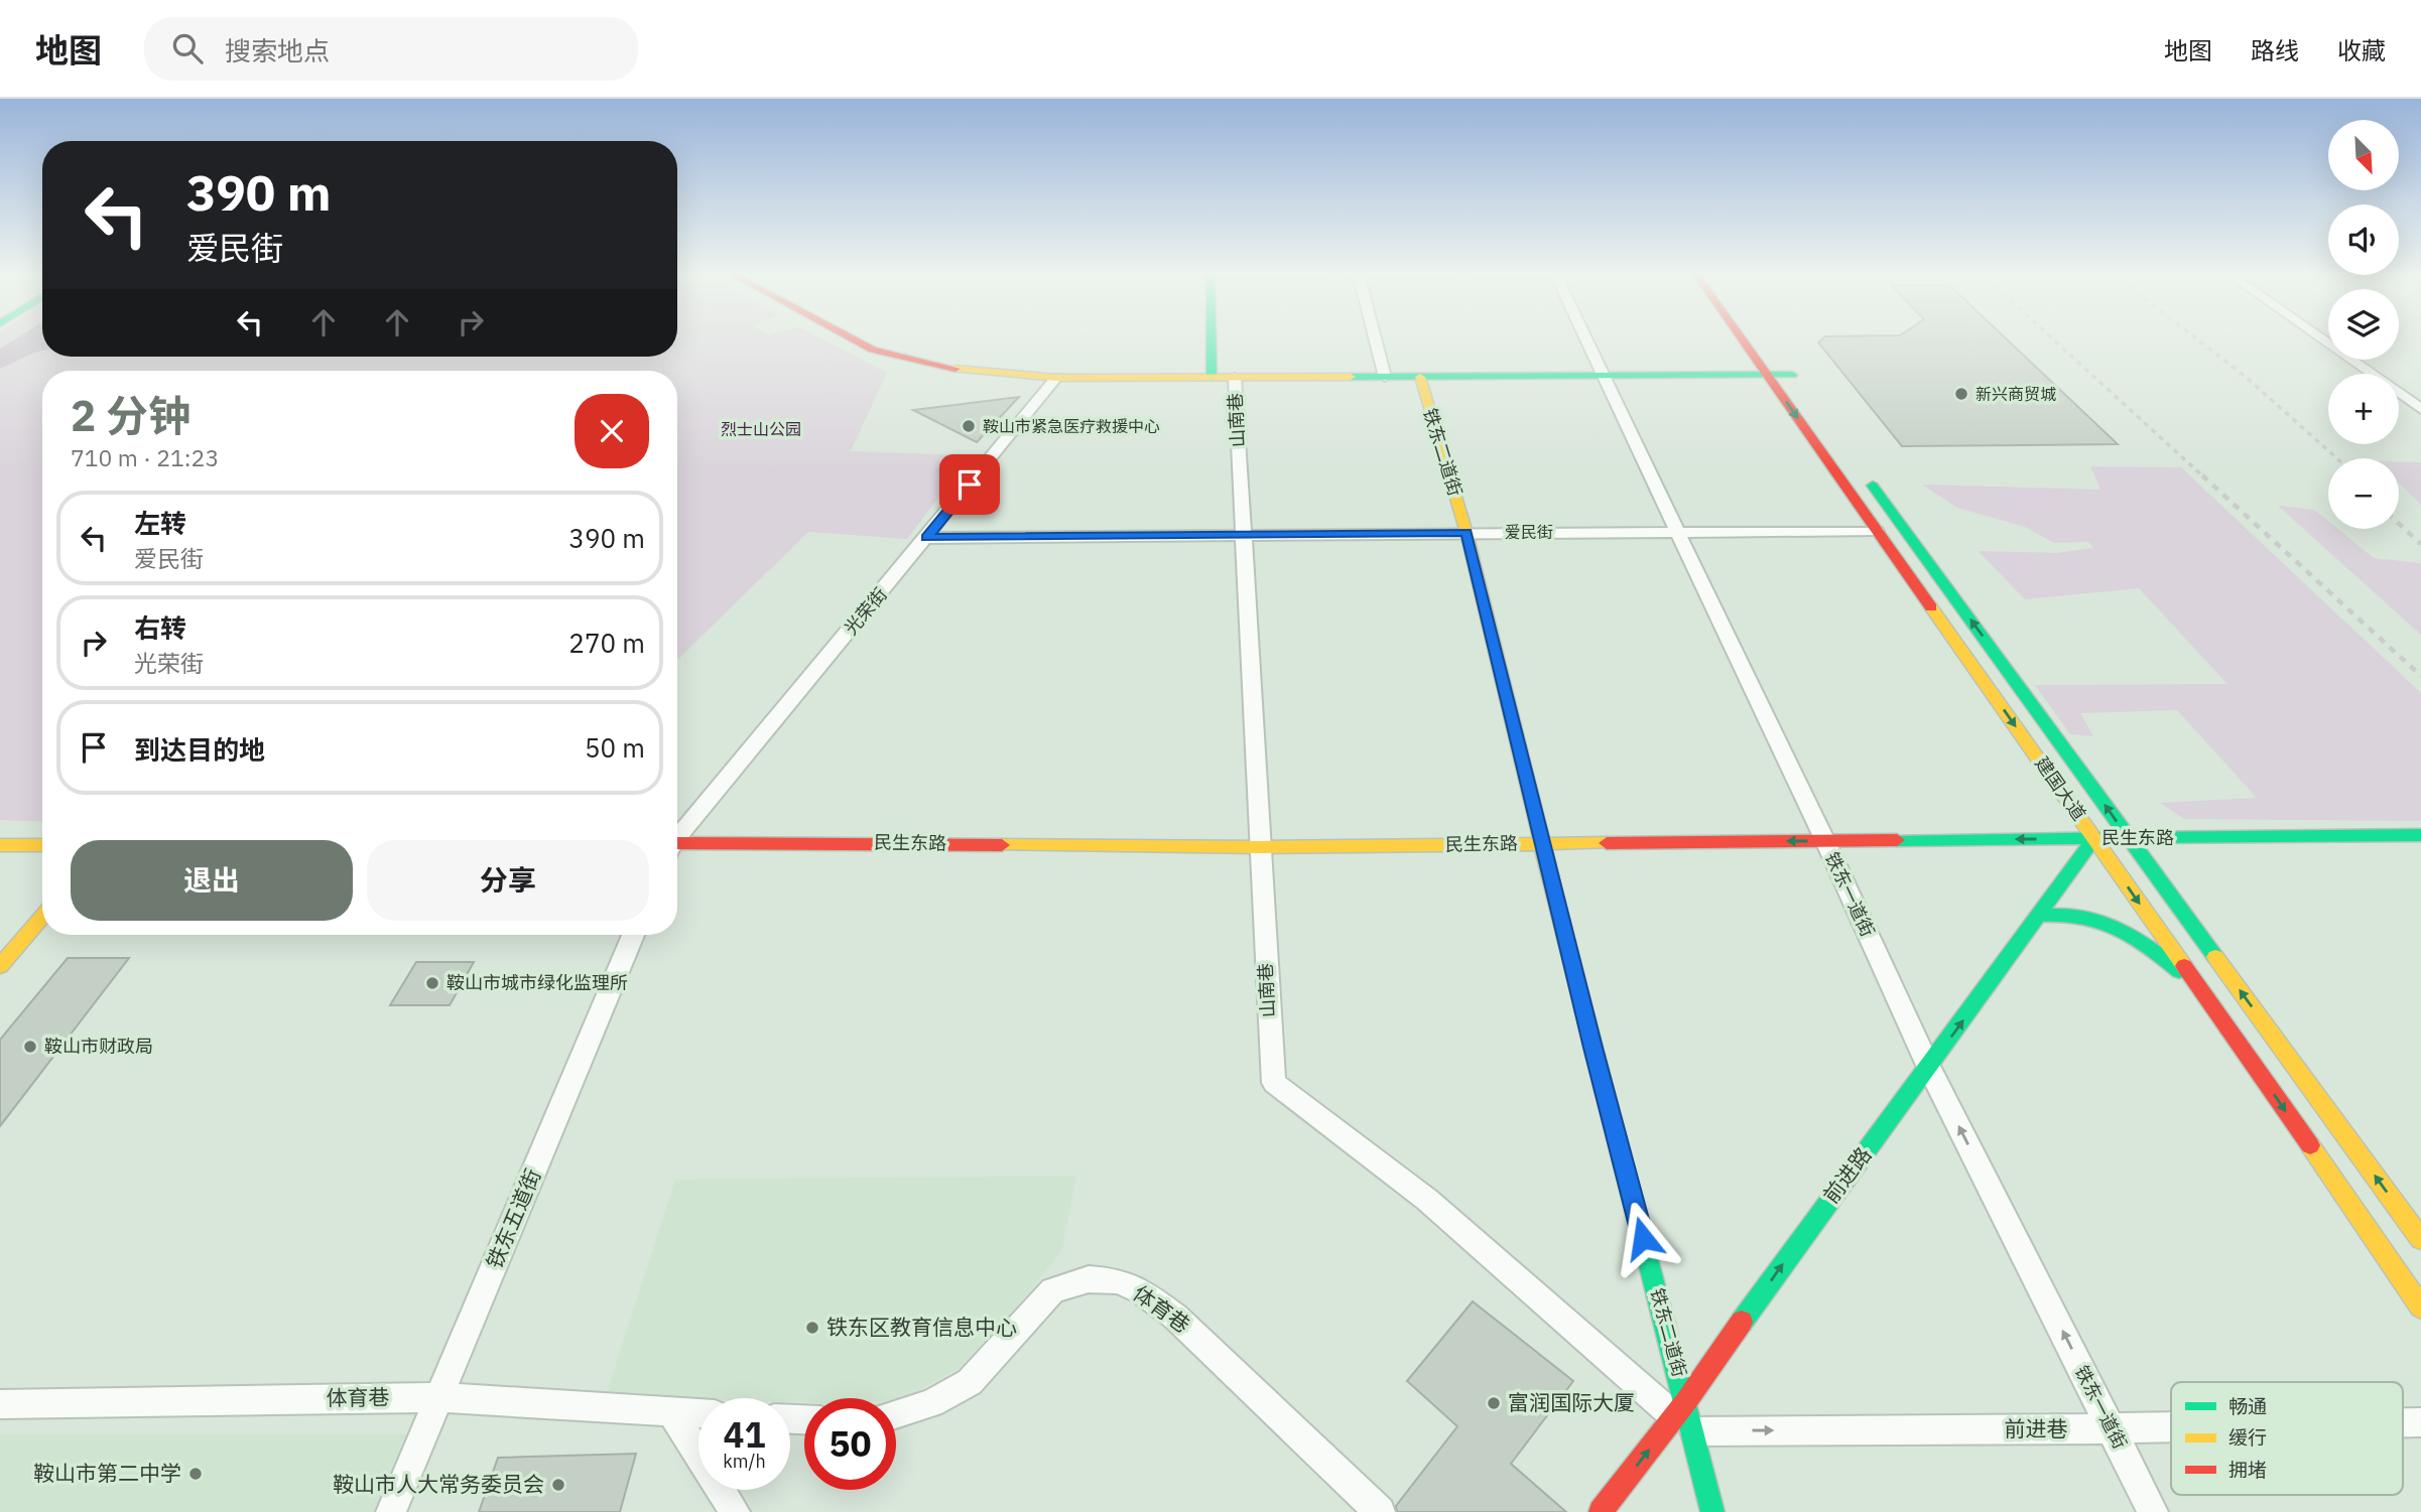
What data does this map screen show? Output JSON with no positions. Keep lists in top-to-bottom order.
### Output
{
  "streets": {
    "main road": [
      "铁东二道街",
      "建国大道",
      "民生东路",
      "前进路"
    ],
    "street": [
      "山南巷",
      "爱民街",
      "光荣街",
      "铁东一道街",
      "铁东五道街",
      "体育巷",
      "前进巷"
    ]
  },
  "crossings": [
    ["山南巷", "铁东二道街"],
    ["山南巷", "爱民街"],
    ["山南巷", "民生东路"],
    ["山南巷", "前进路"],
    ["山南巷", "前进巷"],
    ["铁东二道街", "爱民街"],
    ["铁东二道街", "民生东路"],
    ["铁东二道街", "前进路"],
    ["铁东二道街", "前进巷"],
    ["爱民街", "光荣街"],
    ["爱民街", "建国大道"],
    ["爱民街", "铁东一道街"],
    ["建国大道", "民生东路"],
    ["建国大道", "前进路"],
    ["民生东路", "铁东一道街"],
    ["民生东路", "前进路"],
    ["铁东一道街", "前进路"],
    ["铁东一道街", "前进巷"],
    ["前进路", "前进巷"],
    ["铁东五道街", "体育巷"]
  ],
  "one_way": ["前进路", "前进巷"],
  "parks": ["烈士山公园"],
  "places": [
    "新兴商贸城",
    "鞍山市紧急医疗救援中心",
    "鞍山市城市绿化监理所",
    "鞍山市财政局",
    "铁东区教育信息中心",
    "富润国际大厦",
    "鞍山市第二中学",
    "鞍山市人大常务委员会"
  ],
  "legend": ["畅通", "缓行", "拥堵"],
  "north": "bottom right",
  "page": {
    "header": "地图",
    "search": "搜索地点",
    "nav": ["地图", "路线", "收藏"],
    "map_buttons": ["+", "−"],
    "turn": ["390 m", "爱民街"],
    "heading": ["2 分钟", "710 m · 21:23"],
    "list": [
      {
        "name": "左转",
        "note": "爱民街",
        "value": "390 m"
      },
      {
        "name": "右转",
        "note": "光荣街",
        "value": "270 m"
      },
      {
        "name": "到达目的地",
        "value": "50 m"
      }
    ],
    "buttons": ["退出", "分享"],
    "speed": "41 km/h",
    "limit": "50"
  }
}
